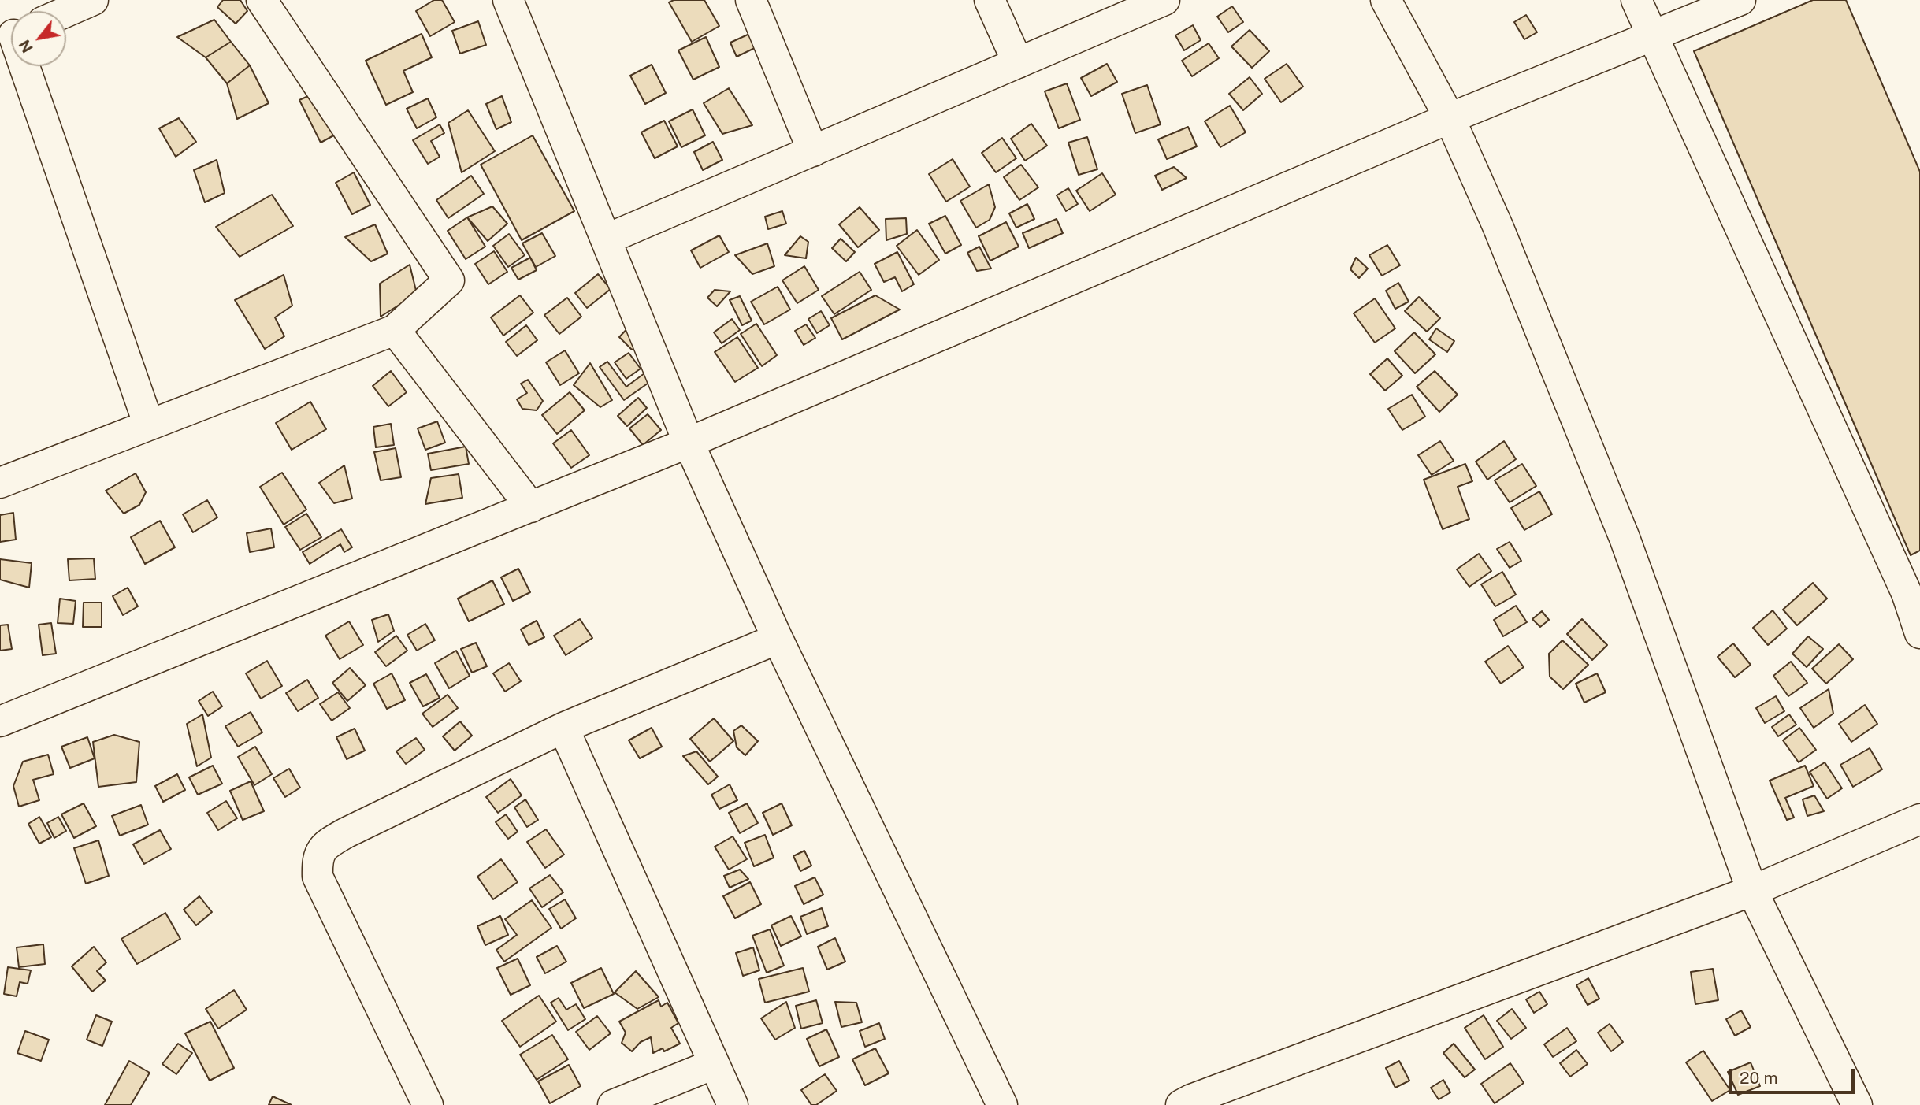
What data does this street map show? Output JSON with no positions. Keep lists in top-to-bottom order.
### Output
{
  "scale_bar": "20 m",
  "north": "bottom left"
}
